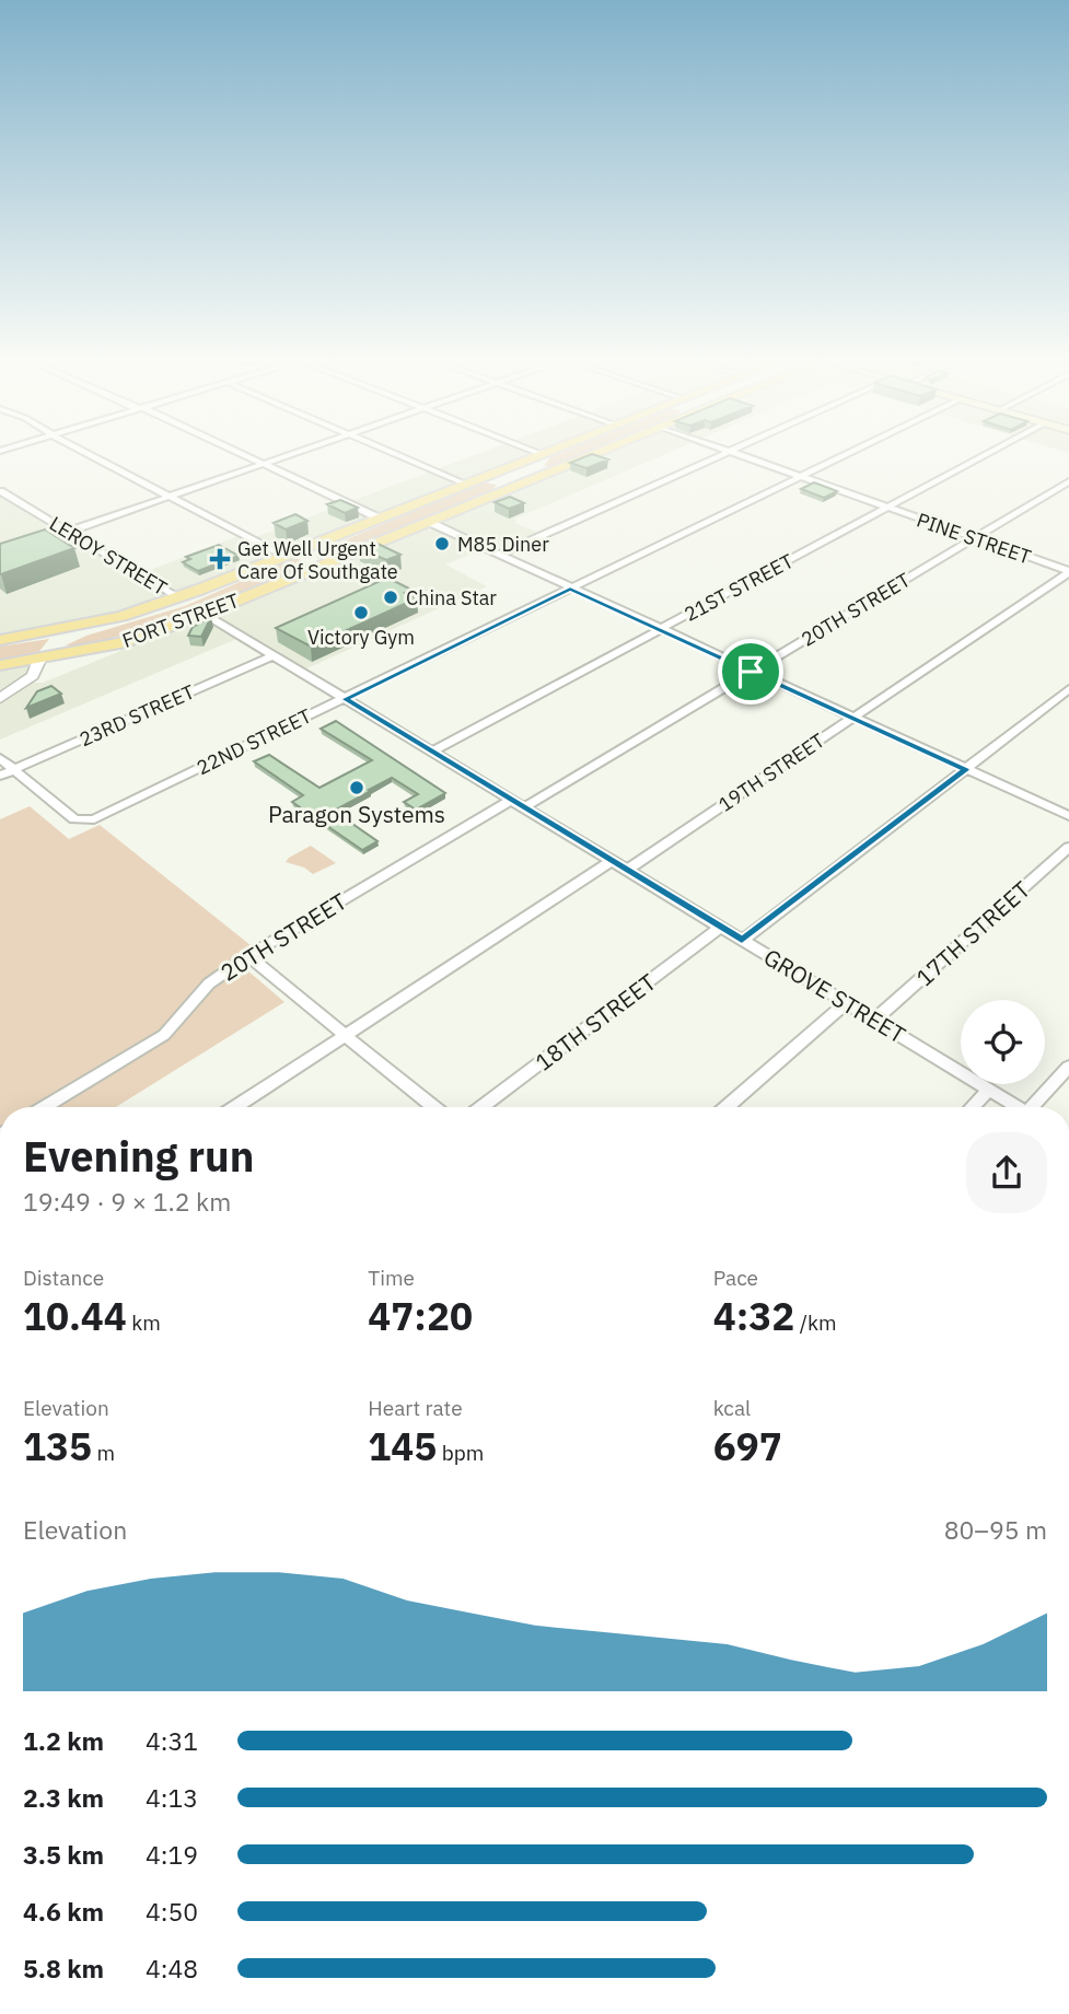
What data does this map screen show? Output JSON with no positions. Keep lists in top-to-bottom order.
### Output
{
  "streets": {
    "main road": ["FORT STREET"],
    "street": [
      "PINE STREET",
      "LEROY STREET",
      "21ST STREET",
      "20TH STREET",
      "23RD STREET",
      "22ND STREET",
      "19TH STREET",
      "17TH STREET",
      "GROVE STREET",
      "18TH STREET"
    ]
  },
  "crossings": [
    ["PINE STREET", "21ST STREET"],
    ["PINE STREET", "20TH STREET"],
    ["PINE STREET", "22ND STREET"],
    ["PINE STREET", "19TH STREET"],
    ["LEROY STREET", "FORT STREET"],
    ["21ST STREET", "GROVE STREET"],
    ["20TH STREET", "GROVE STREET"],
    ["FORT STREET", "GROVE STREET"],
    ["23RD STREET", "22ND STREET"],
    ["23RD STREET", "GROVE STREET"],
    ["22ND STREET", "GROVE STREET"],
    ["19TH STREET", "GROVE STREET"],
    ["17TH STREET", "GROVE STREET"],
    ["GROVE STREET", "18TH STREET"]
  ],
  "places": {
    "other": [
      "M85 Diner",
      "China Star",
      "Victory Gym",
      "Paragon Systems"
    ],
    "health": ["Get Well Urgent Care Of Southgate"]
  },
  "page": {
    "heading": ["Evening run", "19:49 · 9 × 1.2 km"],
    "stats": [
      ["Distance", "10.44 km"],
      ["Time", "47:20"],
      ["Pace", "4:32 /km"],
      ["Elevation", "135 m"],
      ["Heart rate", "145 bpm"],
      ["kcal", "697"]
    ],
    "chart": ["Elevation", "80–95 m"],
    "list": [
      {
        "name": "1.2 km",
        "note": "4:31"
      },
      {
        "name": "2.3 km",
        "note": "4:13"
      },
      {
        "name": "3.5 km",
        "note": "4:19"
      },
      {
        "name": "4.6 km",
        "note": "4:50"
      },
      {
        "name": "5.8 km",
        "note": "4:48"
      }
    ]
  }
}
